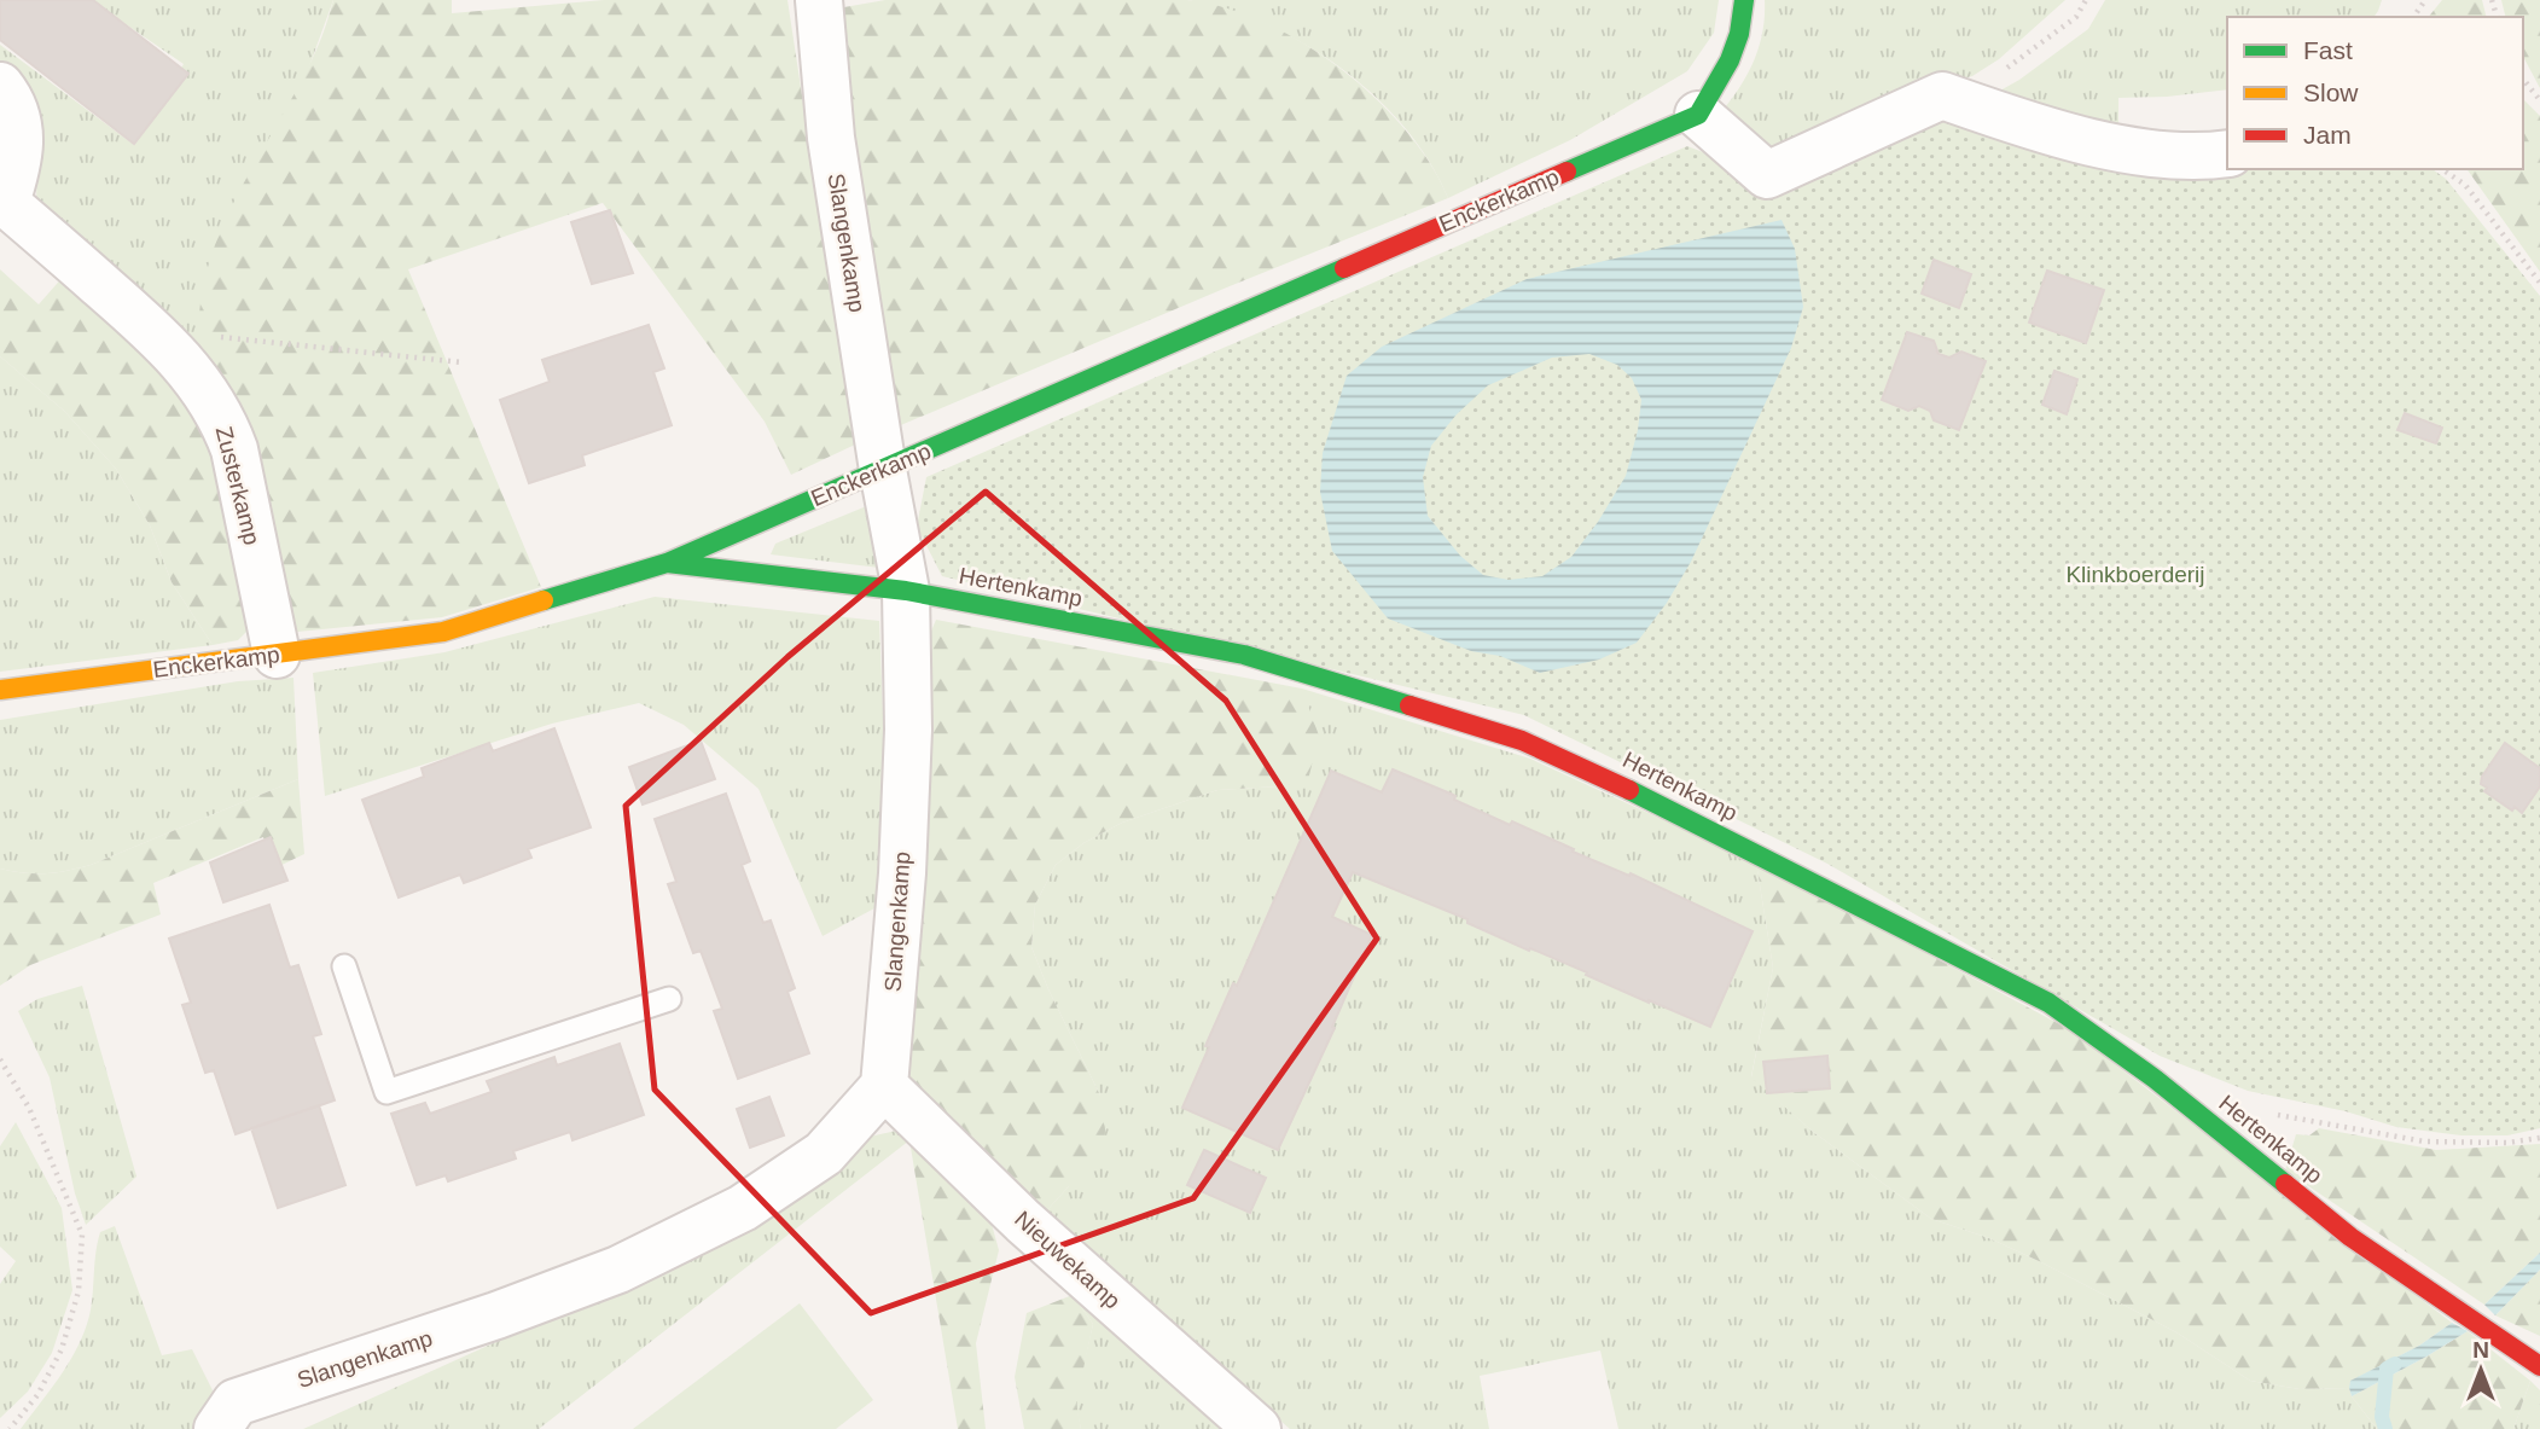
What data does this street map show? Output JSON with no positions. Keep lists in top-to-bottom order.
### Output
{
  "streets": {
    "street": [
      "Enckerkamp",
      "Slangenkamp",
      "Zusterkamp",
      "Hertenkamp",
      "Nieuwekamp"
    ]
  },
  "crossings": [
    ["Enckerkamp", "Slangenkamp"],
    ["Enckerkamp", "Zusterkamp"],
    ["Enckerkamp", "Hertenkamp"],
    ["Slangenkamp", "Hertenkamp"],
    ["Slangenkamp", "Nieuwekamp"]
  ],
  "parks": ["Klinkboerderij"],
  "legend": ["Fast", "Slow", "Jam"],
  "north": "top"
}
